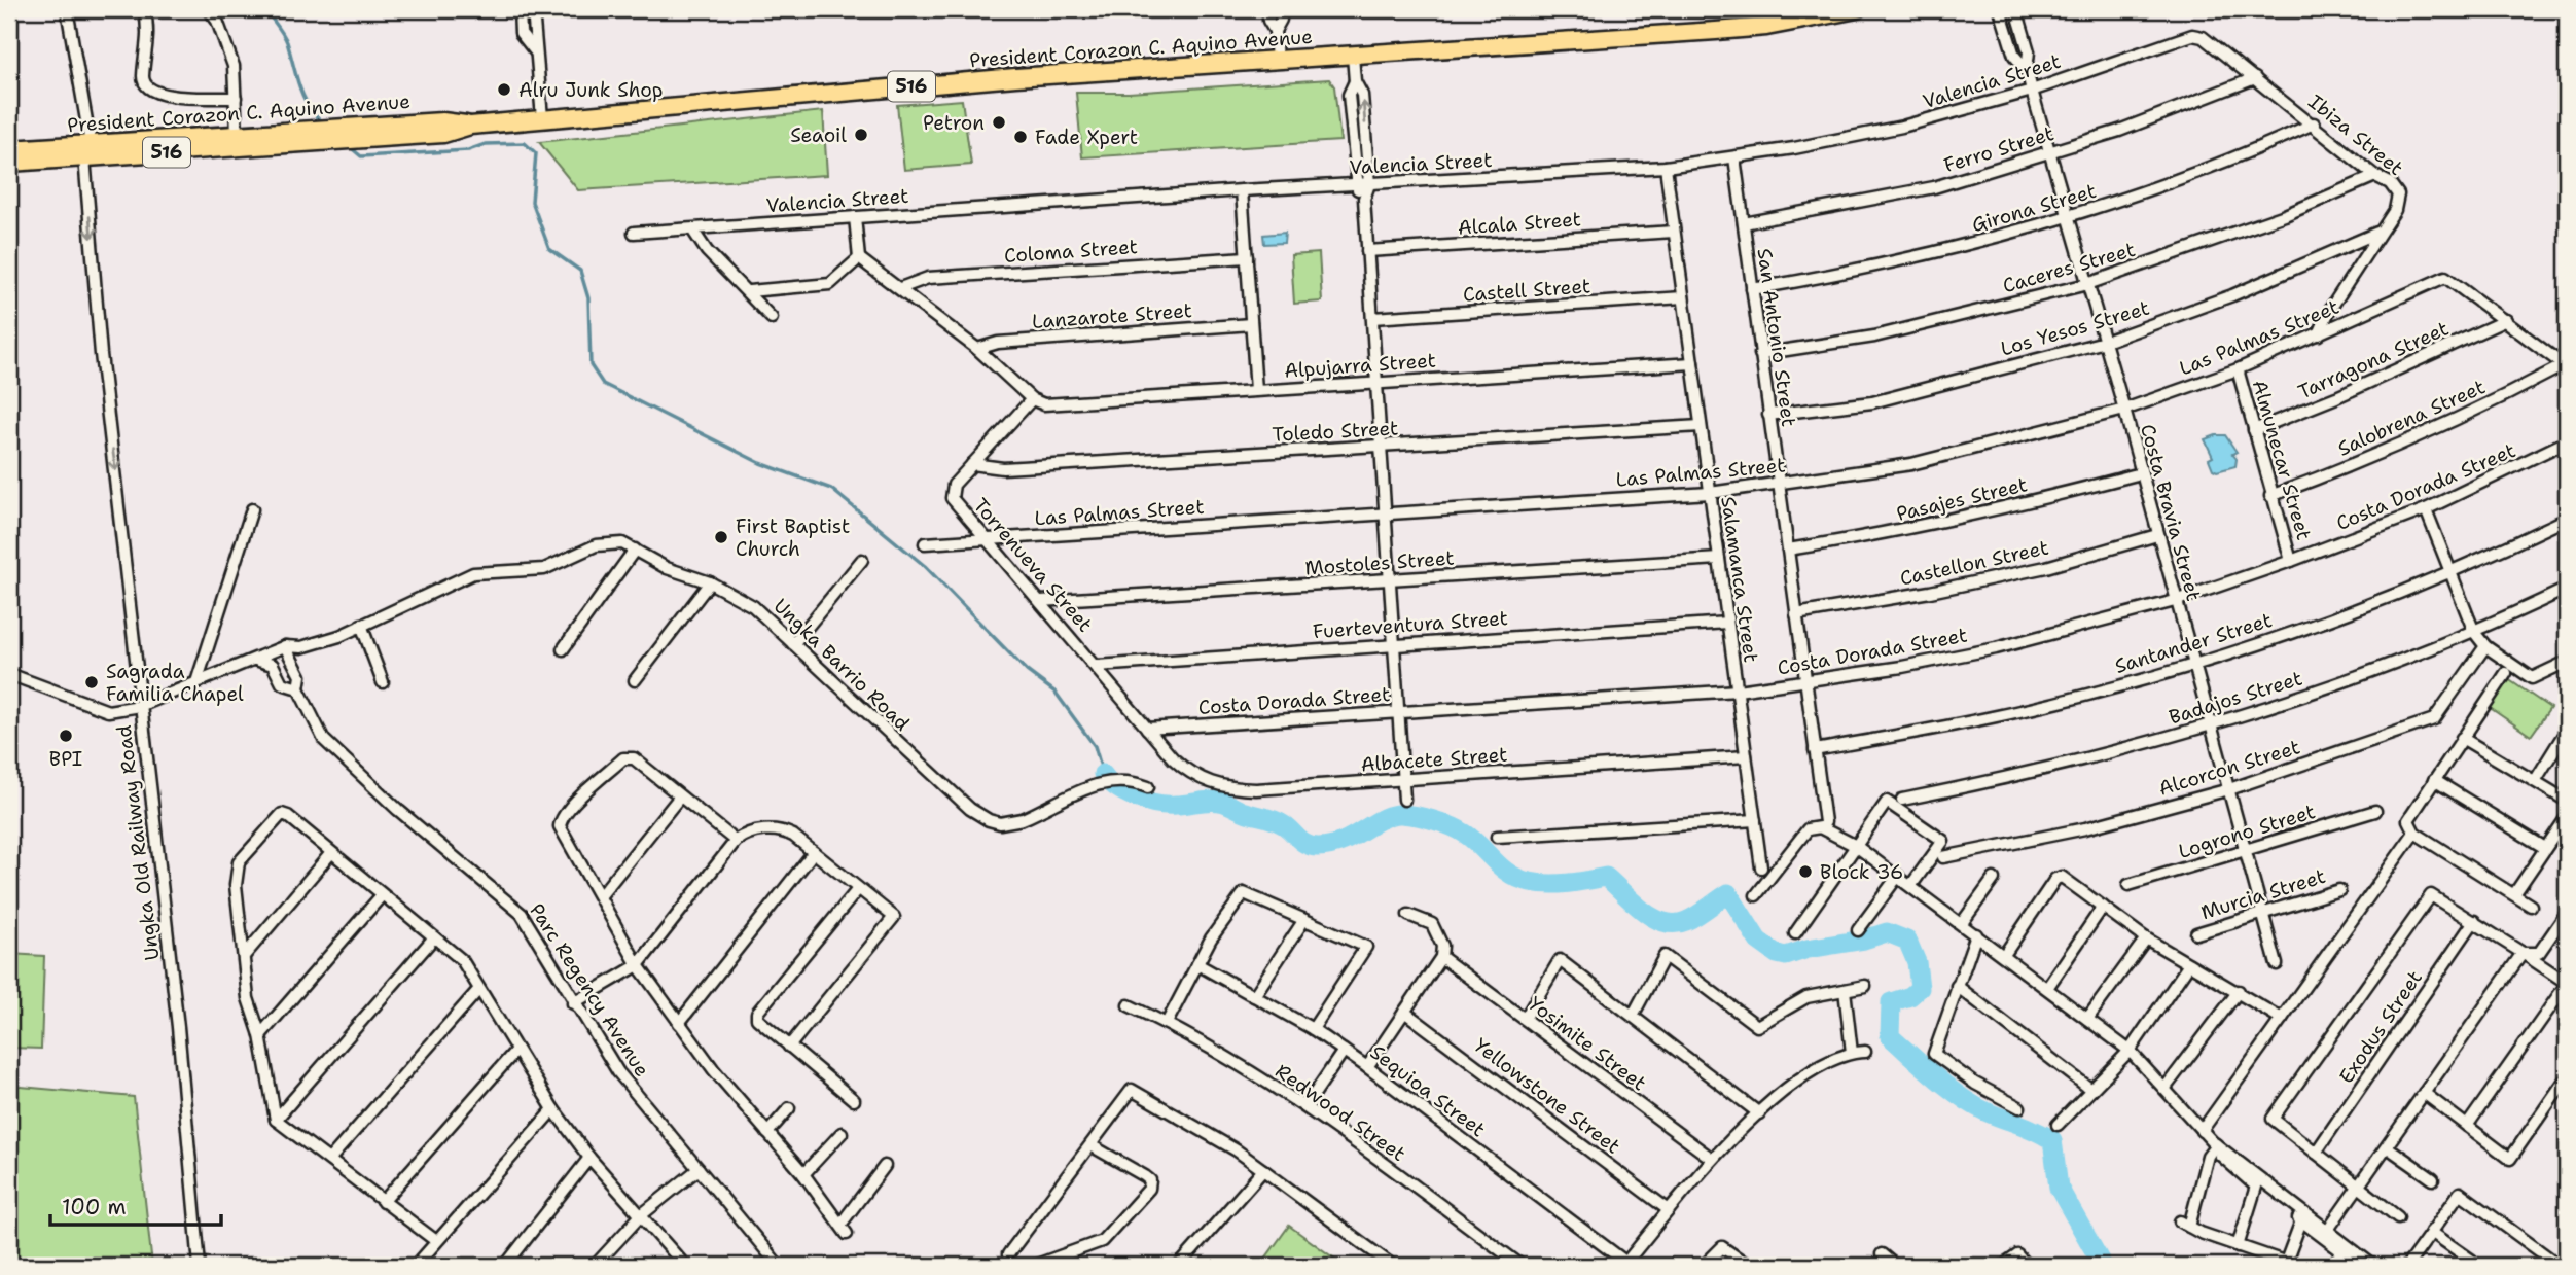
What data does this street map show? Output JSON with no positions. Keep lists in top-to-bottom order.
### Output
{
  "streets": {
    "main road": ["President Corazon C. Aquino Avenue", "516"],
    "street": [
      "Valencia Street",
      "Ibiza Street",
      "Ferro Street",
      "Girona Street",
      "Alcala Street",
      "Coloma Street",
      "Caceres Street",
      "Castell Street",
      "Lanzarote Street",
      "Los Yesos Street",
      "San Antonio Street",
      "Las Palmas Street",
      "Tarragona Street",
      "Alpujarra Street",
      "Salobrena Street",
      "Toledo Street",
      "Almunecar Street",
      "Costa Dorada Street",
      "Pasajes Street",
      "Costa Bravia Street",
      "Mostoles Street",
      "Castellon Street",
      "Torrenueva Street",
      "Salamanca Street",
      "Fuerteventura Street",
      "Santander Street",
      "Ungka Barrio Road",
      "Badajos Street",
      "Albacete Street",
      "Alcorcon Street",
      "Logrono Street",
      "Ungka Old Railway Road",
      "Murcia Street",
      "Parc Regency Avenue",
      "Exodus Street",
      "Yosimite Street",
      "Sequioa Street",
      "Yellowstone Street",
      "Redwood Street"
    ]
  },
  "crossings": [
    ["President Corazon C. Aquino Avenue", "Ungka Old Railway Road"],
    ["Valencia Street", "Ibiza Street"],
    ["Valencia Street", "San Antonio Street"],
    ["Valencia Street", "Costa Bravia Street"],
    ["Valencia Street", "Salamanca Street"],
    ["Ibiza Street", "Ferro Street"],
    ["Ibiza Street", "Girona Street"],
    ["Ibiza Street", "Caceres Street"],
    ["Ibiza Street", "Los Yesos Street"],
    ["Ibiza Street", "Las Palmas Street"],
    ["Ferro Street", "San Antonio Street"],
    ["Ferro Street", "Costa Bravia Street"],
    ["Girona Street", "San Antonio Street"],
    ["Girona Street", "Costa Bravia Street"],
    ["Alcala Street", "Salamanca Street"],
    ["Caceres Street", "San Antonio Street"],
    ["Caceres Street", "Costa Bravia Street"],
    ["Castell Street", "Salamanca Street"],
    ["Los Yesos Street", "San Antonio Street"],
    ["Los Yesos Street", "Costa Bravia Street"],
    ["San Antonio Street", "Las Palmas Street"],
    ["San Antonio Street", "Costa Dorada Street"],
    ["San Antonio Street", "Pasajes Street"],
    ["San Antonio Street", "Castellon Street"],
    ["San Antonio Street", "Santander Street"],
    ["Las Palmas Street", "Tarragona Street"],
    ["Las Palmas Street", "Almunecar Street"],
    ["Las Palmas Street", "Costa Bravia Street"],
    ["Las Palmas Street", "Torrenueva Street"],
    ["Las Palmas Street", "Salamanca Street"],
    ["Tarragona Street", "Almunecar Street"],
    ["Alpujarra Street", "Torrenueva Street"],
    ["Alpujarra Street", "Salamanca Street"],
    ["Salobrena Street", "Almunecar Street"],
    ["Toledo Street", "Torrenueva Street"],
    ["Toledo Street", "Salamanca Street"],
    ["Almunecar Street", "Costa Dorada Street"],
    ["Costa Dorada Street", "Costa Bravia Street"],
    ["Costa Dorada Street", "Torrenueva Street"],
    ["Costa Dorada Street", "Salamanca Street"],
    ["Costa Dorada Street", "Albacete Street"],
    ["Pasajes Street", "Costa Bravia Street"],
    ["Costa Bravia Street", "Castellon Street"],
    ["Costa Bravia Street", "Santander Street"],
    ["Costa Bravia Street", "Badajos Street"],
    ["Costa Bravia Street", "Alcorcon Street"],
    ["Costa Bravia Street", "Logrono Street"],
    ["Costa Bravia Street", "Murcia Street"],
    ["Mostoles Street", "Torrenueva Street"],
    ["Mostoles Street", "Salamanca Street"],
    ["Torrenueva Street", "Fuerteventura Street"],
    ["Torrenueva Street", "Albacete Street"],
    ["Salamanca Street", "Fuerteventura Street"],
    ["Salamanca Street", "Albacete Street"],
    ["Ungka Barrio Road", "Ungka Old Railway Road"]
  ],
  "one_way": ["Ungka Old Railway Road"],
  "places": [
    "Alru Junk Shop",
    "Petron",
    "Seaoil",
    "Fade Xpert",
    "First Baptist Church",
    "Sagrada Familia Chapel",
    "BPI",
    "Block 36"
  ],
  "scale_bar": "100 m"
}
